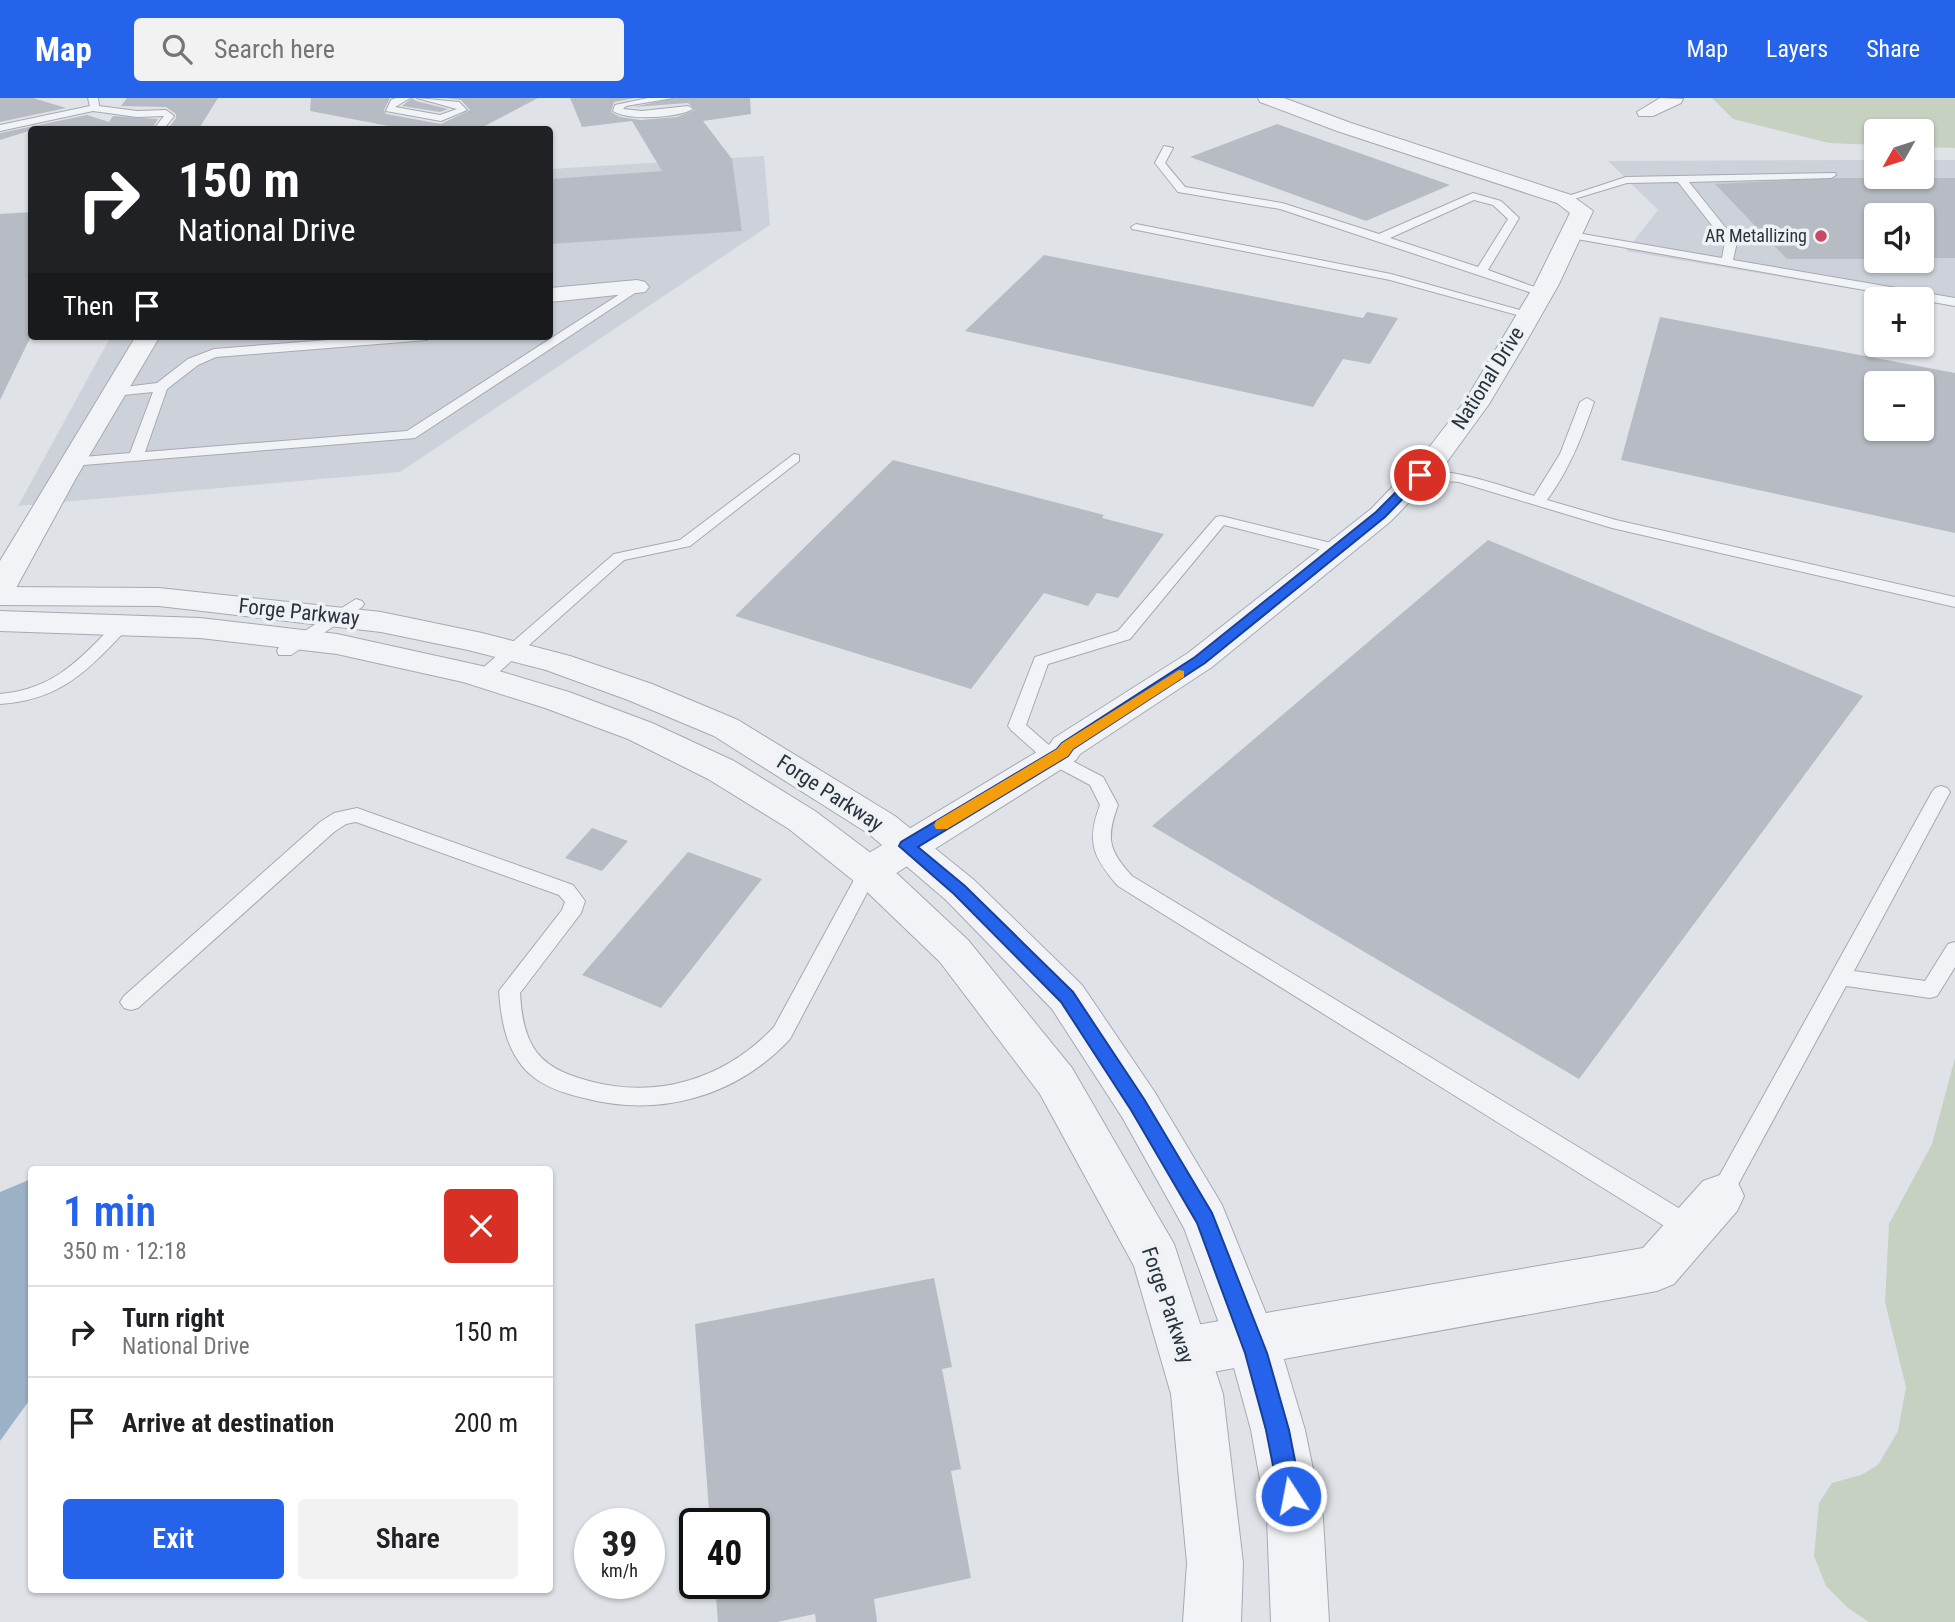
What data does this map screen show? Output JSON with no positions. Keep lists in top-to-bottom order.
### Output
{
  "streets": {
    "street": ["National Drive", "Forge Parkway"]
  },
  "crossings": [
    ["National Drive", "Forge Parkway"]
  ],
  "places": ["AR Metallizing"],
  "north": "bottom left",
  "page": {
    "header": "Map",
    "search": "Search here",
    "nav": ["Map", "Layers", "Share"],
    "map_buttons": ["+", "−"],
    "turn": ["150 m", "National Drive"],
    "then": "Then",
    "heading": ["1 min", "350 m · 12:18"],
    "list": [
      {
        "name": "Turn right",
        "note": "National Drive",
        "value": "150 m"
      },
      {
        "name": "Arrive at destination",
        "value": "200 m"
      }
    ],
    "buttons": ["Exit", "Share"],
    "speed": "39 km/h",
    "limit": "40"
  }
}
